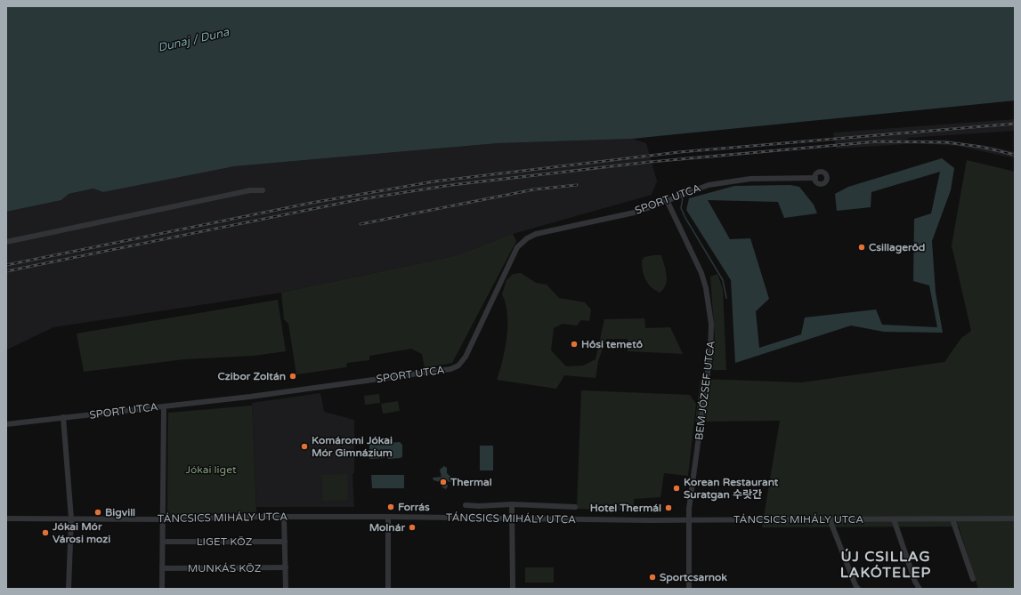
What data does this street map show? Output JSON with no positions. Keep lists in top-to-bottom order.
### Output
{
  "streets": {
    "street": [
      "SPORT UTCA",
      "BEM JÓZSEF UTCA",
      "TÁNCSICS MIHÁLY UTCA",
      "LIGET KÖZ",
      "MUNKÁS KÖZ"
    ]
  },
  "crossings": [
    ["SPORT UTCA", "BEM JÓZSEF UTCA"],
    ["BEM JÓZSEF UTCA", "TÁNCSICS MIHÁLY UTCA"]
  ],
  "districts": ["ÚJ CSILLAG LAKÓTELEP"],
  "water": ["Dunaj / Duna"],
  "parks": ["Jókai liget"],
  "places": [
    "Csillagerőd",
    "Hősi temető",
    "Czibor Zoltán",
    "Komáromi Jókai Mór Gimnázium",
    "Thermal",
    "Korean Restaurant Suratgan 수랏간",
    "Forrás",
    "Hotel Thermál",
    "Bigvill",
    "Molnár",
    "Jókai Mór Városi mozi",
    "Sportcsarnok"
  ]
}
